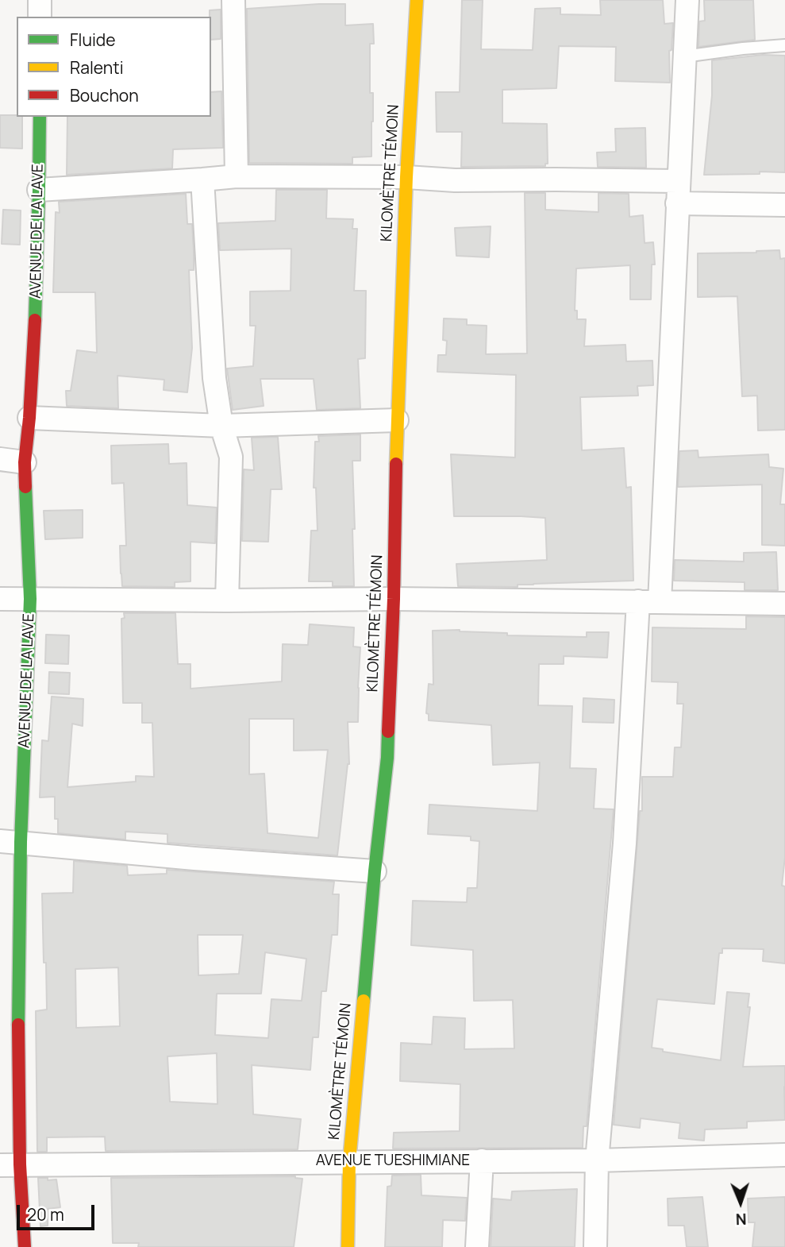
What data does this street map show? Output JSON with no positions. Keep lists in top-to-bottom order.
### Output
{
  "streets": {
    "main road": ["KILOMÈTRE TÉMOIN", "AVENUE DE LA LAVE"],
    "street": ["AVENUE TUESHIMIANE"]
  },
  "crossings": [
    ["KILOMÈTRE TÉMOIN", "AVENUE TUESHIMIANE"],
    ["AVENUE DE LA LAVE", "AVENUE TUESHIMIANE"]
  ],
  "legend": ["Fluide", "Ralenti", "Bouchon"],
  "scale_bar": "20 m",
  "north": "bottom"
}
